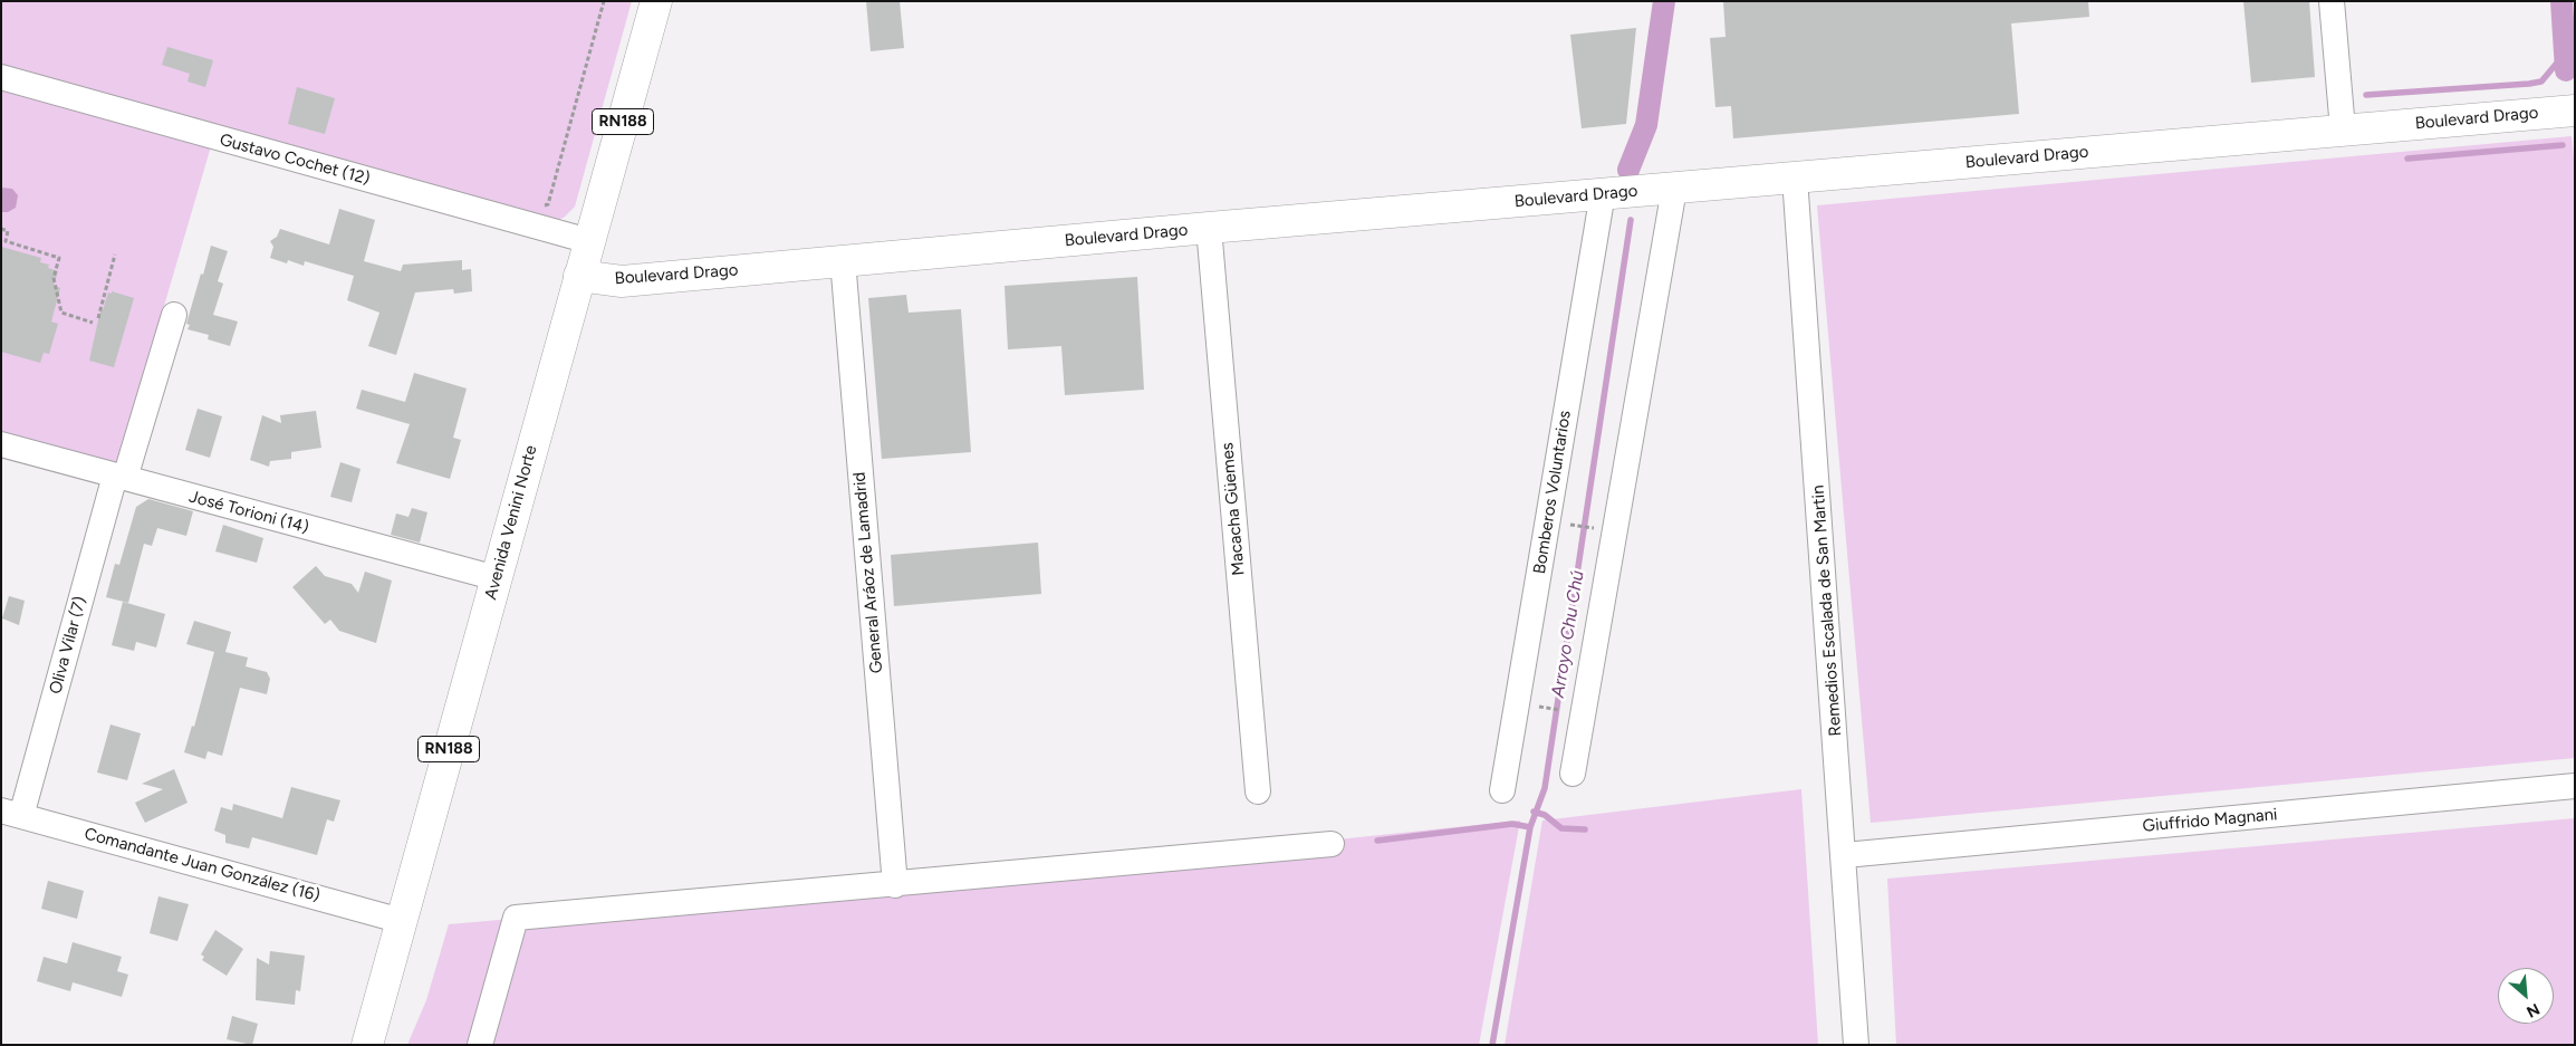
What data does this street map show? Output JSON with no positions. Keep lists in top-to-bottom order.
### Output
{
  "streets": {
    "main road": ["Boulevard Drago", "RN188", "Avenida Venini Norte"],
    "street": [
      "Gustavo Cochet (12)",
      "Bomberos Voluntarios",
      "Macacha Güemes",
      "José Torioni (14)",
      "General Aráoz de Lamadrid",
      "Remedios Escalada de San Martin",
      "Oliva Vilar (7)",
      "Giuffrido Magnani",
      "Comandante Juan González (16)"
    ]
  },
  "crossings": [
    ["Boulevard Drago", "Bomberos Voluntarios"],
    ["Boulevard Drago", "Macacha Güemes"],
    ["Boulevard Drago", "Avenida Venini Norte"],
    ["Boulevard Drago", "General Aráoz de Lamadrid"],
    ["Boulevard Drago", "Remedios Escalada de San Martin"],
    ["Gustavo Cochet (12)", "Avenida Venini Norte"],
    ["José Torioni (14)", "Avenida Venini Norte"],
    ["José Torioni (14)", "Oliva Vilar (7)"],
    ["Avenida Venini Norte", "Comandante Juan González (16)"],
    ["Remedios Escalada de San Martin", "Giuffrido Magnani"],
    ["Oliva Vilar (7)", "Comandante Juan González (16)"]
  ],
  "water": ["Arroyo Chu Chú"],
  "north": "bottom right"
}
